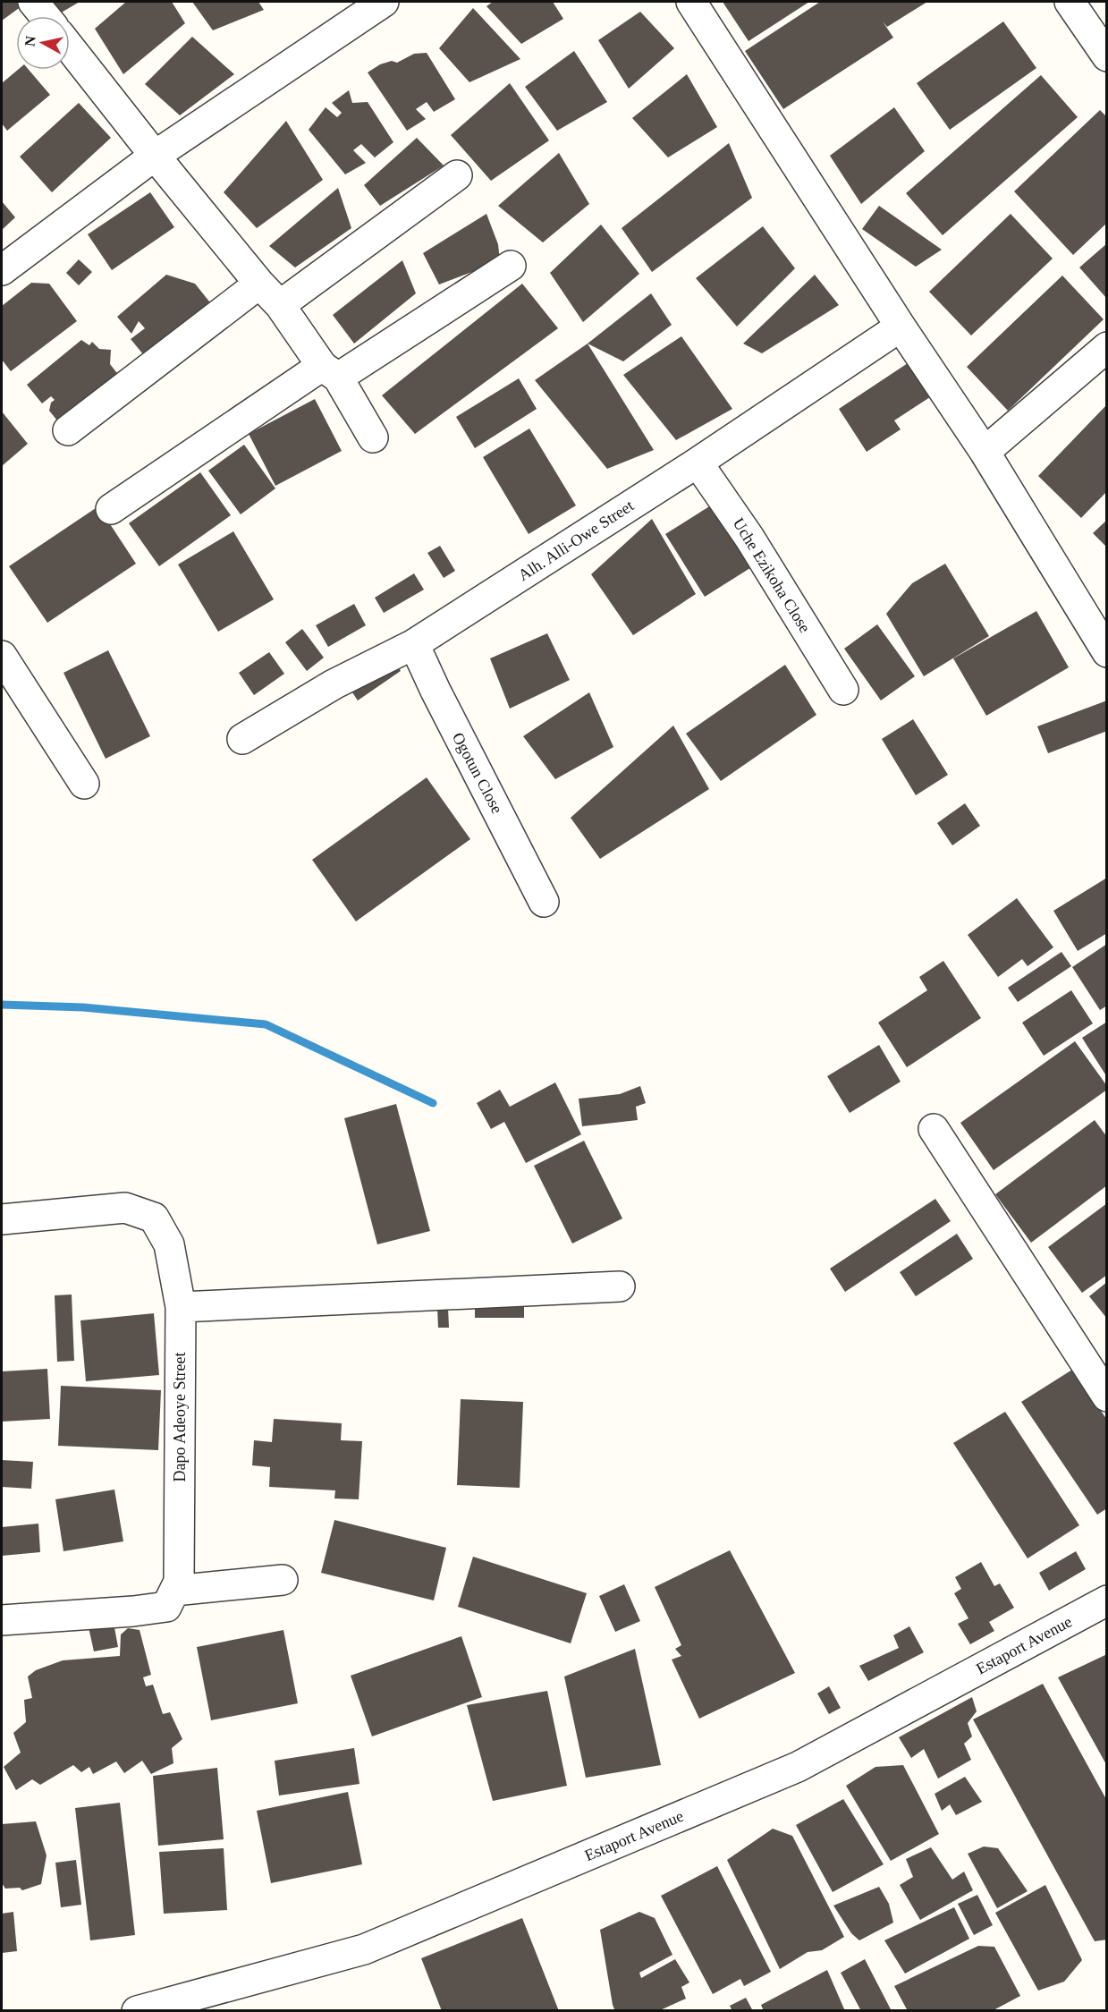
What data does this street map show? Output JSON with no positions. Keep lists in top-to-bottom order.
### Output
{
  "streets": {
    "street": [
      "Alh. Alli-Owe Street",
      "Uche Ezikoha Close",
      "Ogotun Close",
      "Dapo Adeoye Street",
      "Estaport Avenue"
    ]
  },
  "crossings": [
    ["Alh. Alli-Owe Street", "Uche Ezikoha Close"],
    ["Alh. Alli-Owe Street", "Ogotun Close"]
  ],
  "north": "left"
}
